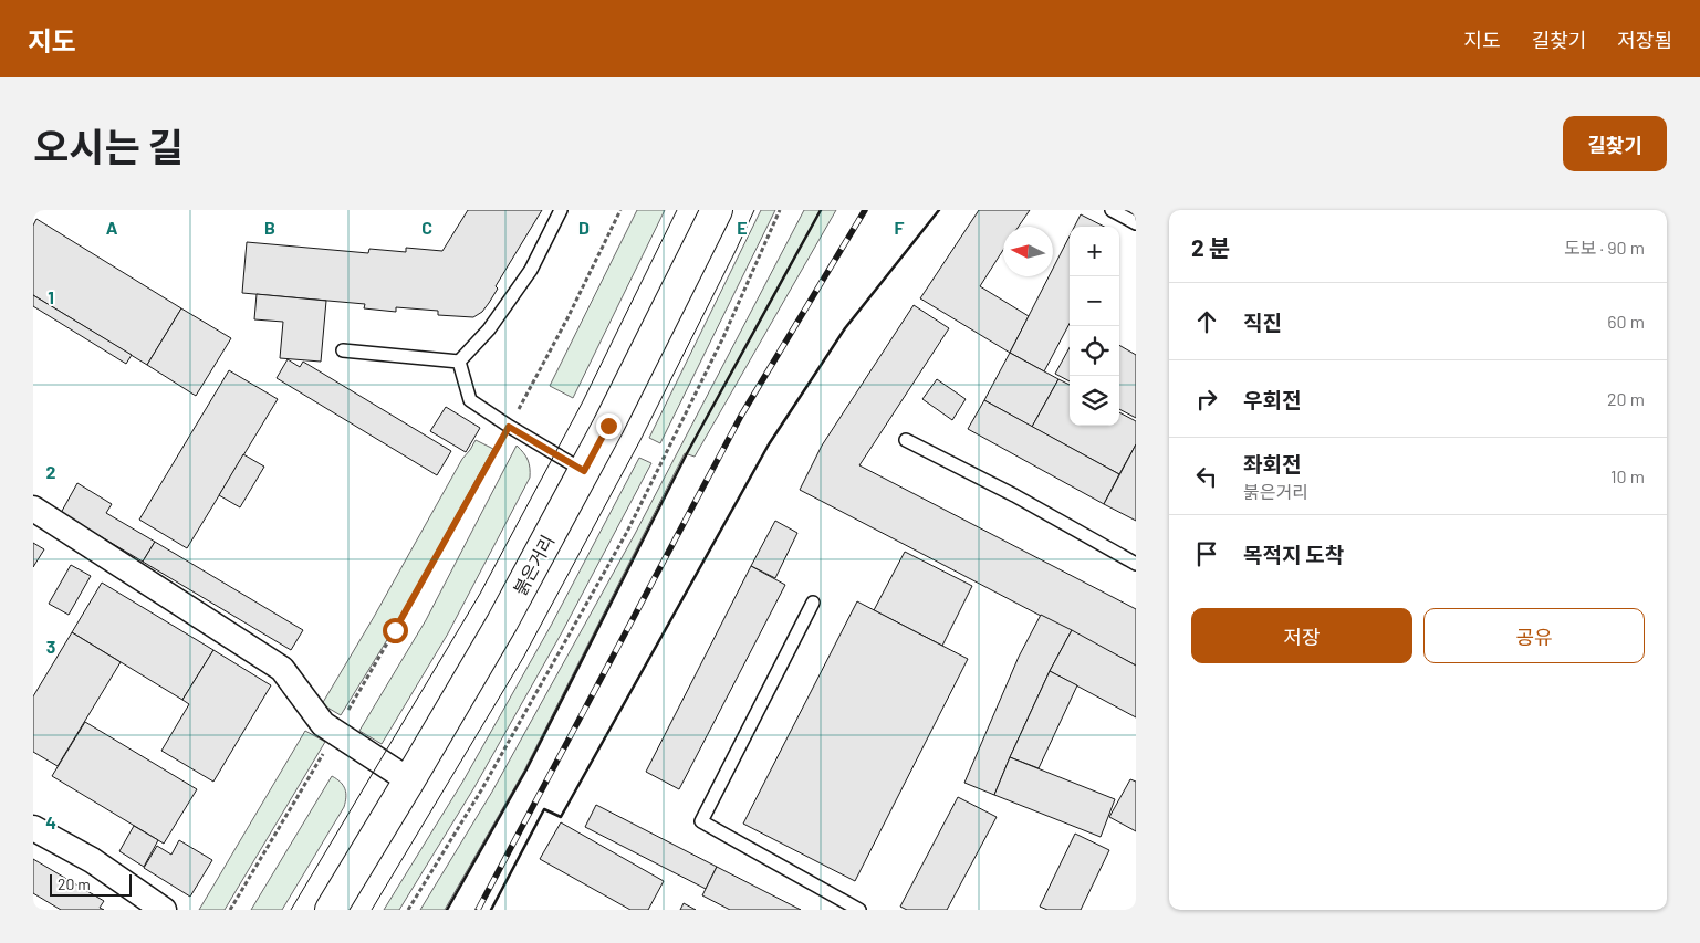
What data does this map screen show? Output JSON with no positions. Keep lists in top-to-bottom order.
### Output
{
  "streets": {
    "main road": ["붉은거리"]
  },
  "scale_bar": "20 m",
  "north": "left",
  "page": {
    "header": "지도",
    "nav": ["지도", "길찾기", "저장됨"],
    "title": "오시는 길",
    "buttons": [
      "길찾기",
      ["저장", "공유"]
    ],
    "heading": ["2 분", "도보 · 90 m"],
    "map_buttons": ["+", "−"],
    "list": [
      ["직진", "60 m"],
      ["우회전", "20 m"],
      ["좌회전", "붉은거리", "10 m"],
      "목적지 도착"
    ],
    "scale": "20 m"
  },
  "grid": {
    "columns": [
      "A",
      "B",
      "C",
      "D",
      "E",
      "F"
    ],
    "rows": [
      "1",
      "2",
      "3",
      "4"
    ]
  }
}
